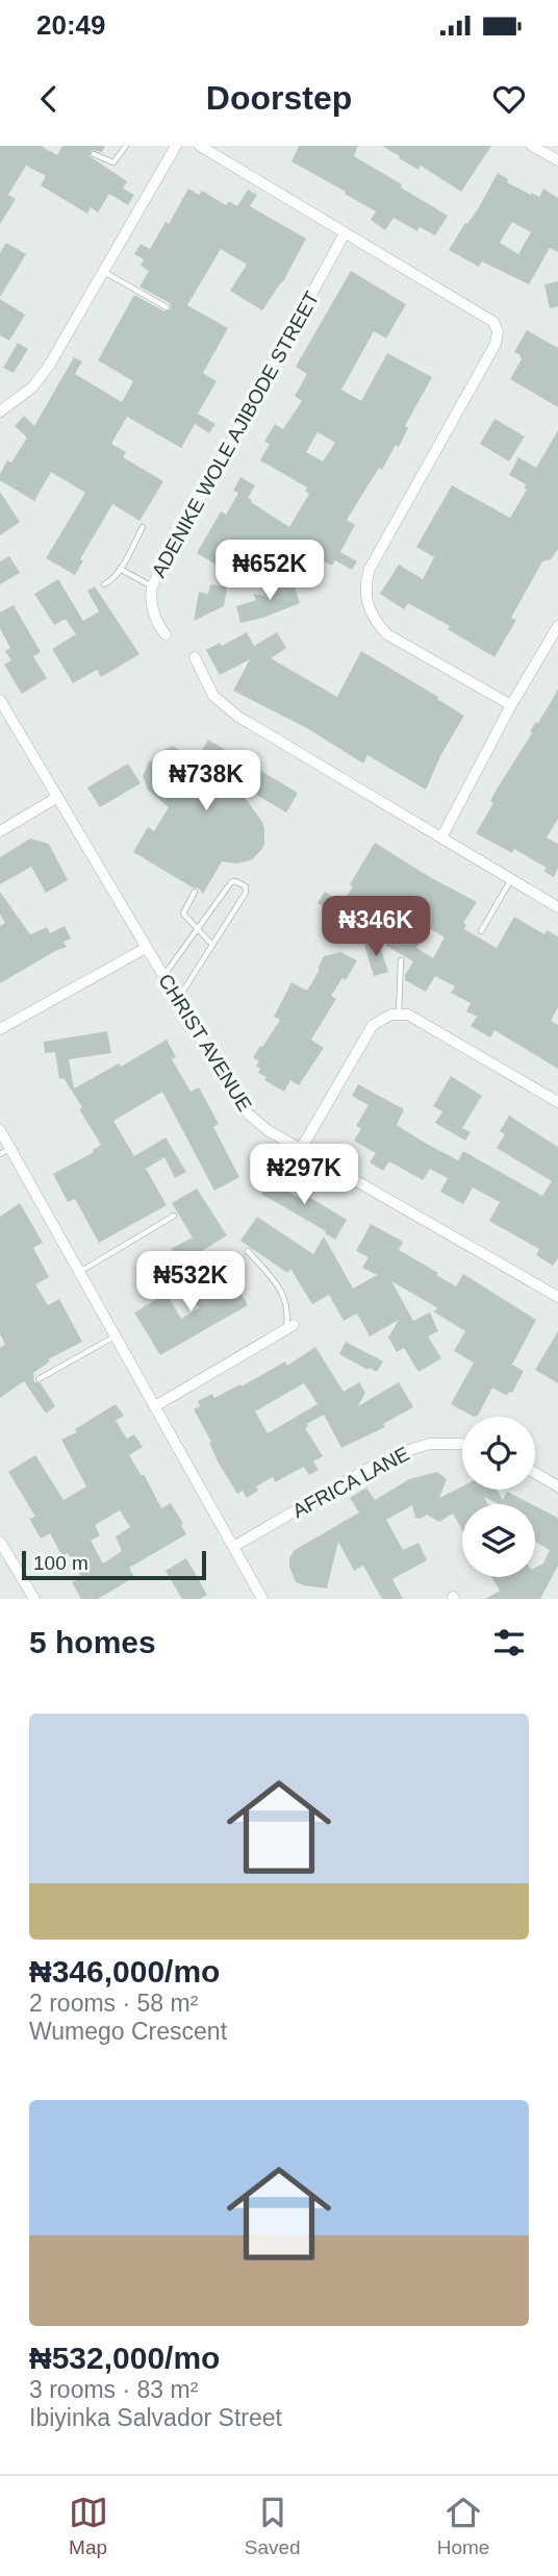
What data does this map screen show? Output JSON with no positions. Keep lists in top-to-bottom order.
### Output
{
  "streets": {
    "street": ["ADENIKE WOLE AJIBODE STREET", "CHRIST AVENUE", "AFRICA LANE"]
  },
  "scale_bar": "100 m",
  "page": {
    "status": "20:49",
    "header": "Doorstep",
    "price": [
      "₦652K",
      "₦738K",
      "₦346K",
      "₦297K",
      "₦532K"
    ],
    "scale": "100 m",
    "heading": "5 homes",
    "list": [
      {
        "name": "₦346,000/mo",
        "note": "2 rooms · 58 m² · Wumego Crescent"
      },
      {
        "name": "₦532,000/mo",
        "note": "3 rooms · 83 m² · Ibiyinka Salvador Street"
      }
    ],
    "tabs": ["Map", "Saved", "Home"]
  }
}
